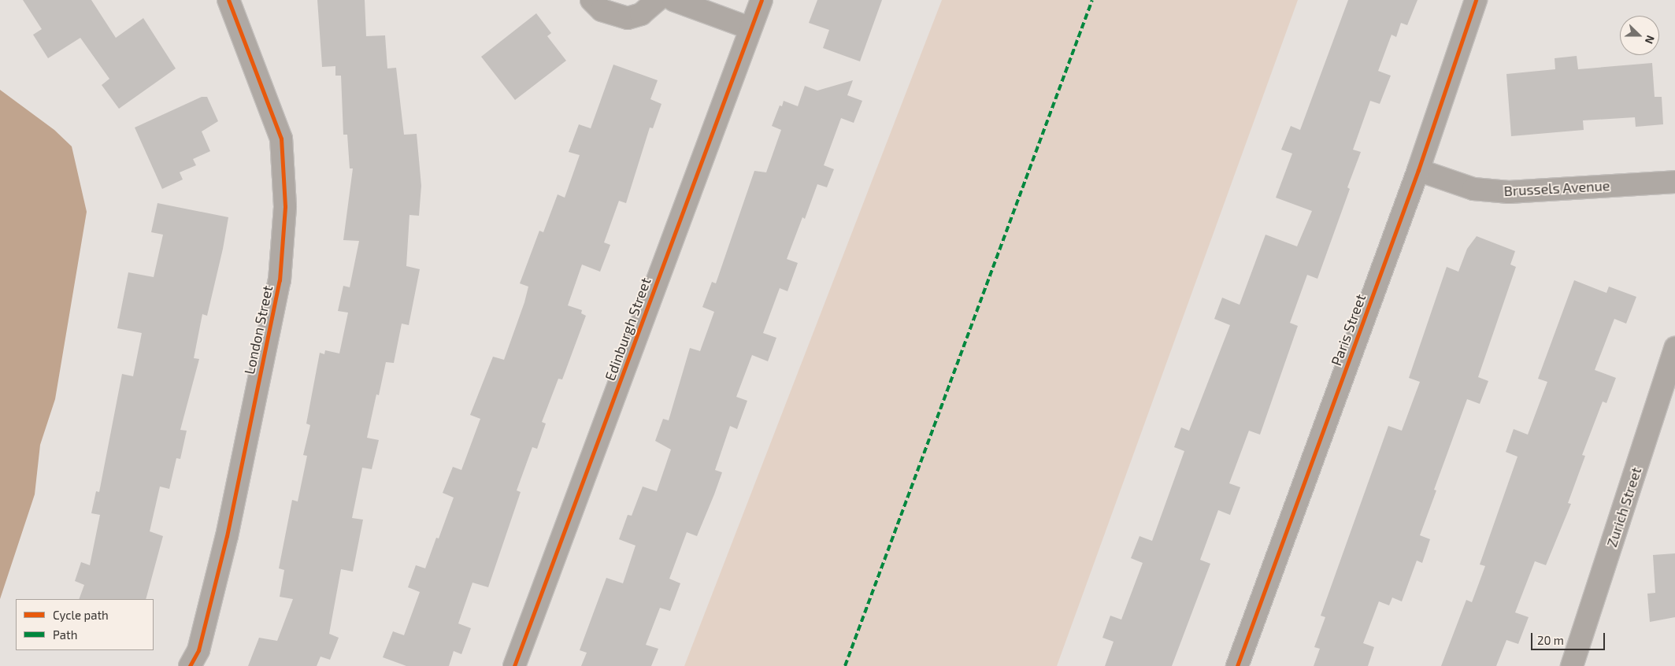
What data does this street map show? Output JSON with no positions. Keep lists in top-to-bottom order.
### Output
{
  "streets": {
    "street": [
      "Brussels Avenue",
      "Edinburgh Street",
      "London Street",
      "Paris Street",
      "Zurich Street"
    ]
  },
  "crossings": [
    ["Brussels Avenue", "Paris Street"]
  ],
  "legend": ["Cycle path", "Path"],
  "scale_bar": "20 m",
  "north": "right"
}
